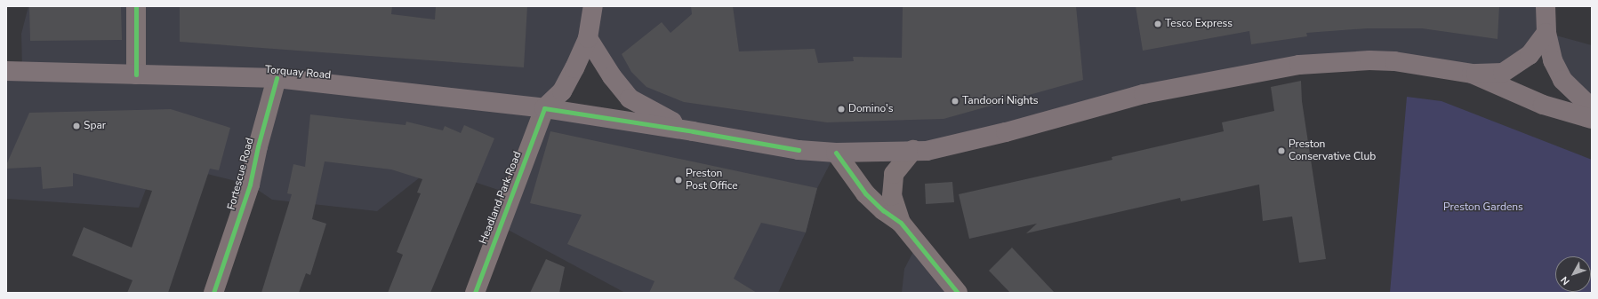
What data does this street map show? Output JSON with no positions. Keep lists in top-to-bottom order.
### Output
{
  "streets": {
    "main road": ["Torquay Road"],
    "street": ["Fortescue Road", "Headland Park Road"]
  },
  "crossings": [
    ["Torquay Road", "Fortescue Road"],
    ["Torquay Road", "Headland Park Road"]
  ],
  "parks": ["Preston Gardens"],
  "places": [
    "Tesco Express",
    "Tandoori Nights",
    "Domino's",
    "Spar",
    "Preston Conservative Club",
    "Preston Post Office"
  ],
  "north": "bottom left"
}
